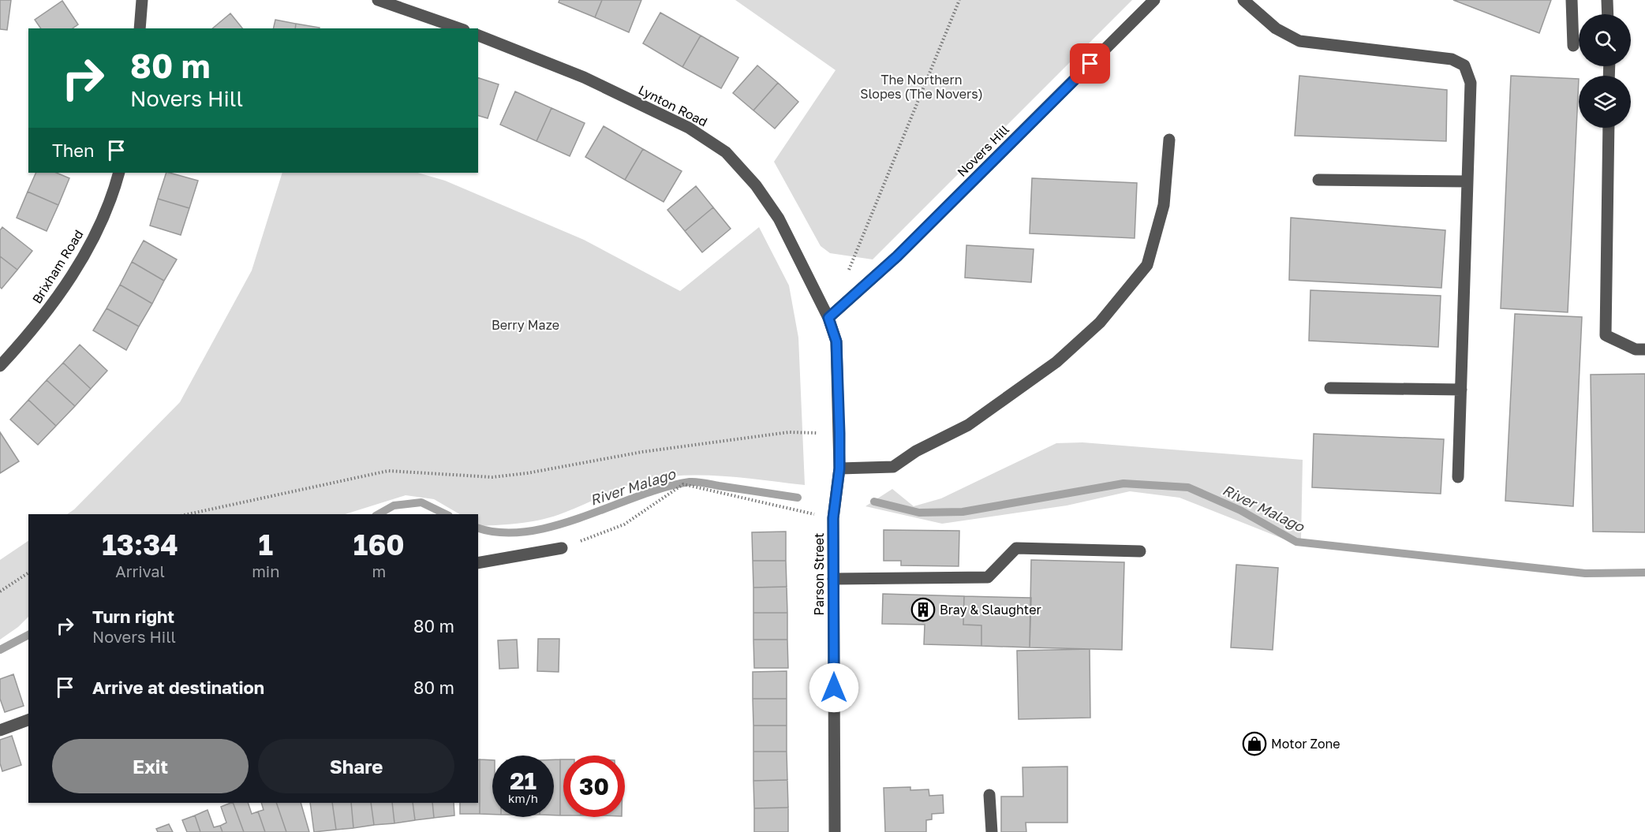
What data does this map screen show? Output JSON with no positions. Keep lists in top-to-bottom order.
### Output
{
  "streets": {
    "street": [
      "Lynton Road",
      "Novers Hill",
      "Brixham Road",
      "Parson Street"
    ]
  },
  "crossings": [
    ["Lynton Road", "Novers Hill"],
    ["Lynton Road", "Parson Street"],
    ["Novers Hill", "Parson Street"]
  ],
  "water": ["River Malago"],
  "parks": ["The Northern Slopes (The Novers)", "Berry Maze"],
  "places": {
    "building": ["Bray & Slaughter"],
    "shop": ["Motor Zone"]
  },
  "page": {
    "turn": ["80 m", "Novers Hill"],
    "then": "Then",
    "eta": [
      "13:34",
      "Arrival",
      "1",
      "min",
      "160",
      "m"
    ],
    "list": [
      {
        "name": "Turn right",
        "note": "Novers Hill",
        "value": "80 m"
      },
      {
        "name": "Arrive at destination",
        "value": "80 m"
      }
    ],
    "buttons": ["Exit", "Share"],
    "speed": "21 km/h",
    "limit": "30"
  }
}
